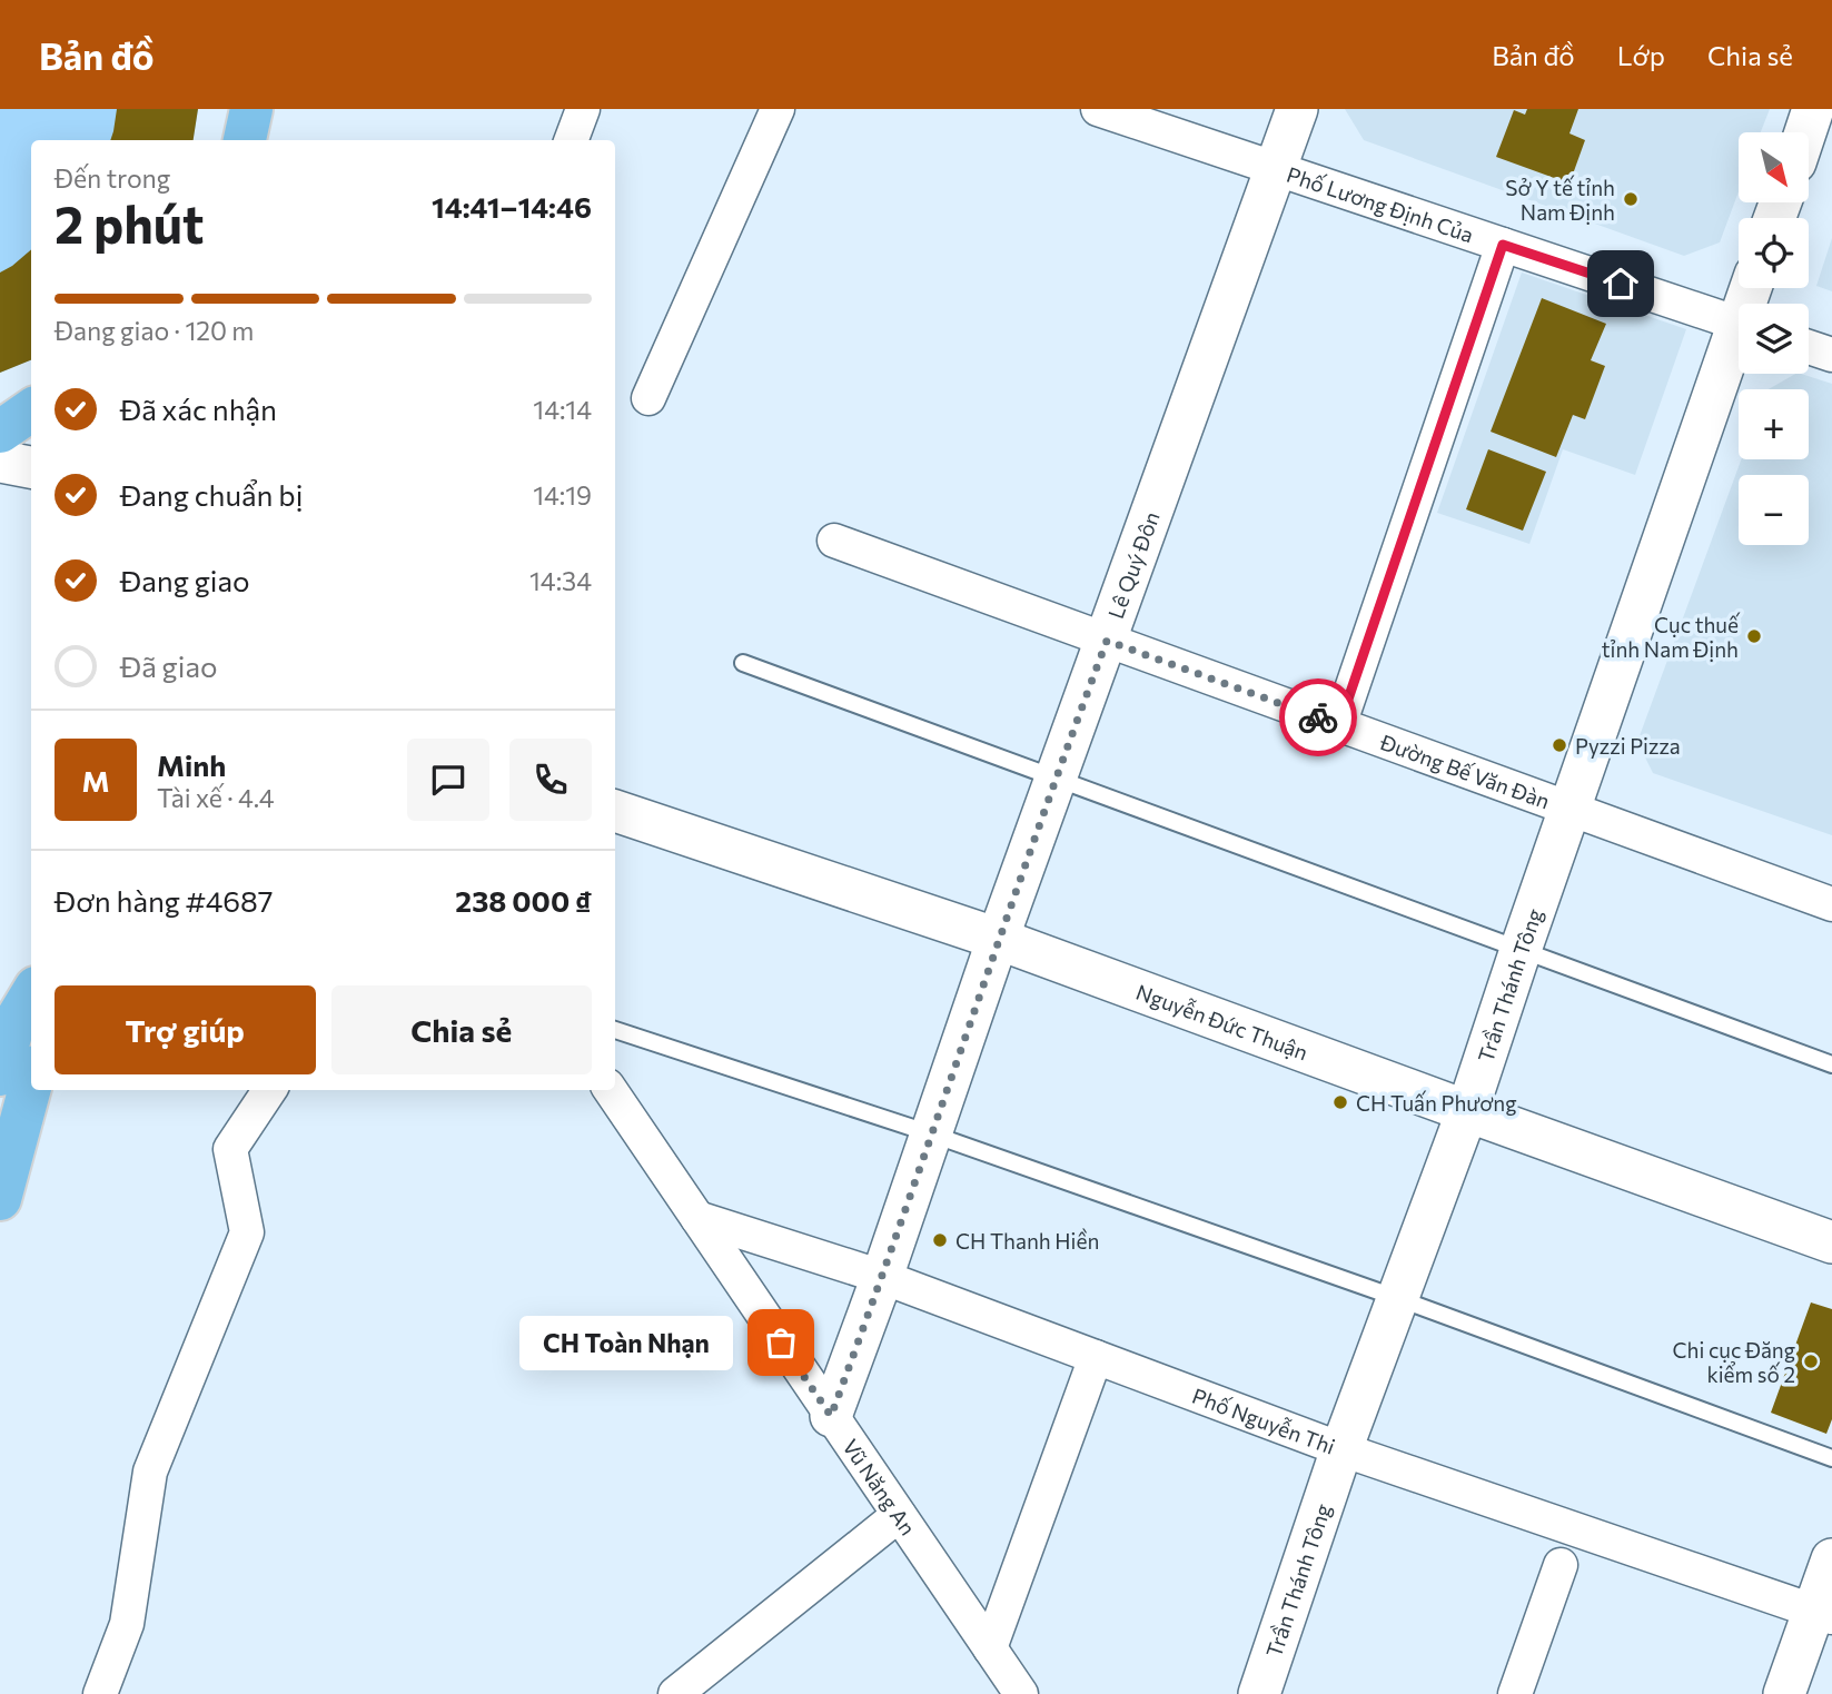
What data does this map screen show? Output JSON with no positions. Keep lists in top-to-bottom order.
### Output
{
  "streets": {
    "street": [
      "Phố Lương Định Của",
      "Lê Quý Đôn",
      "Đường Bế Văn Đàn",
      "Trần Thánh Tông",
      "Nguyễn Đức Thuận",
      "Phố Nguyễn Thi",
      "Vũ Năng An"
    ]
  },
  "crossings": [
    ["Phố Lương Định Của", "Lê Quý Đôn"],
    ["Lê Quý Đôn", "Đường Bế Văn Đàn"],
    ["Lê Quý Đôn", "Nguyễn Đức Thuận"],
    ["Lê Quý Đôn", "Phố Nguyễn Thi"],
    ["Lê Quý Đôn", "Vũ Năng An"],
    ["Đường Bế Văn Đàn", "Trần Thánh Tông"],
    ["Trần Thánh Tông", "Nguyễn Đức Thuận"],
    ["Trần Thánh Tông", "Phố Nguyễn Thi"],
    ["Phố Nguyễn Thi", "Vũ Năng An"]
  ],
  "places": [
    "Sở Y tế tỉnh Nam Định",
    "Cục thuế tỉnh Nam Định",
    "Pyzzi Pizza",
    "CH Tuấn Phương",
    "CH Thanh Hiền",
    "CH Toàn Nhạn",
    "Chi cục Đăng kiểm số 2"
  ],
  "north": "bottom right",
  "page": {
    "header": "Bản đồ",
    "nav": ["Bản đồ", "Lớp", "Chia sẻ"],
    "map_buttons": ["+", "−"],
    "heading": ["2 phút", "Đến trong", "14:41–14:46"],
    "panel": [
      "Minh",
      "Tài xế · 4.4",
      "Đơn hàng #4687",
      "238 000 ₫"
    ],
    "bar": "Đang giao · 120 m",
    "list": [
      ["Đã xác nhận", "14:14"],
      ["Đang chuẩn bị", "14:19"],
      ["Đang giao", "14:34"],
      "Đã giao"
    ],
    "round": "M",
    "buttons": ["Trợ giúp", "Chia sẻ"],
    "bubble": "CH Toàn Nhạn"
  }
}
